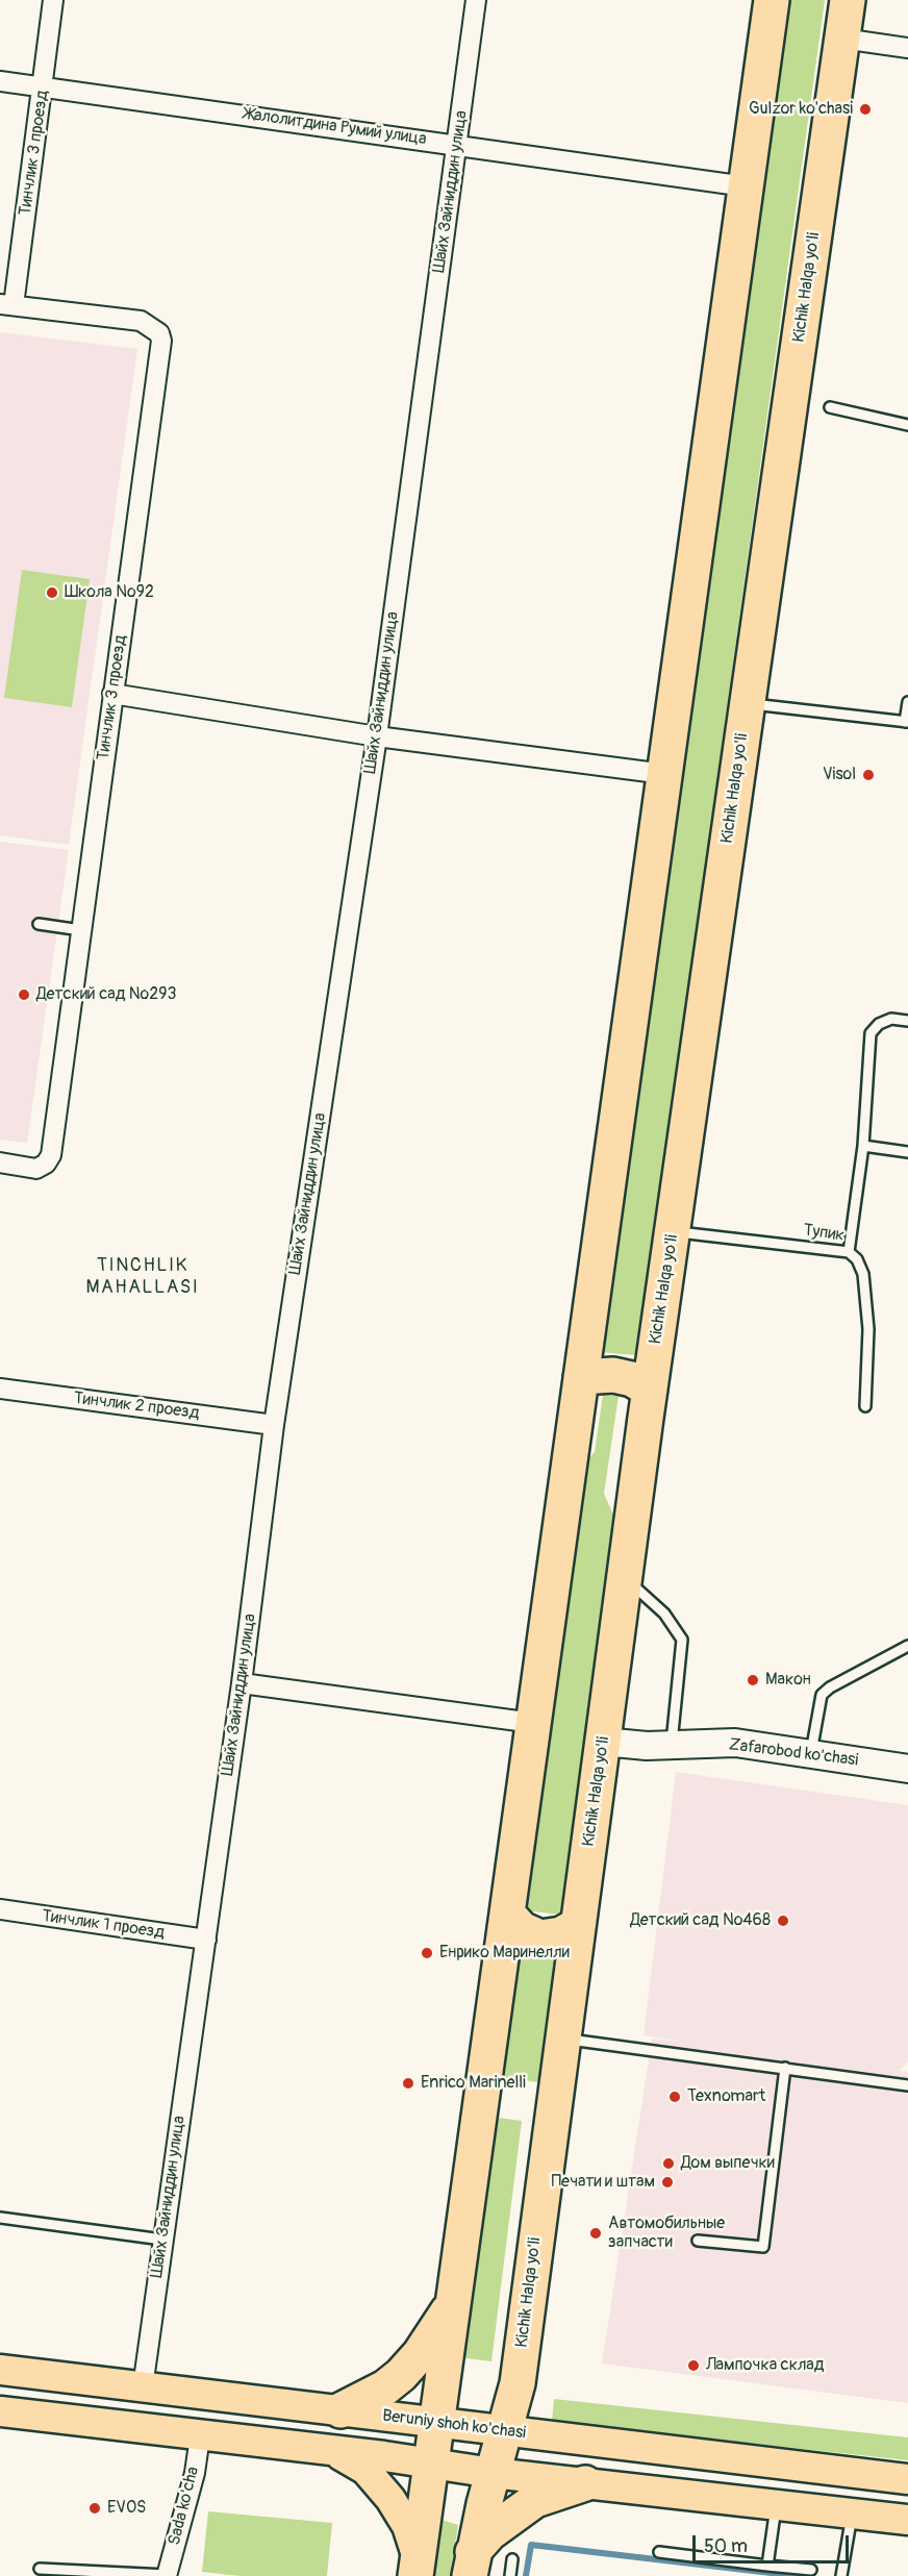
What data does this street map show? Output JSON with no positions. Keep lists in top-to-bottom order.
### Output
{
  "streets": {
    "highway": ["Kichik Halqa yo'li"],
    "main road": ["Beruniy shoh ko'chasi"],
    "street": [
      "Жалолитдина Румий улица",
      "Тинчлик 3 проезд",
      "Шайх Зайниддин улица",
      "Тинчлик 2 проезд",
      "Zafarobod ko'chasi",
      "Тинчлик 1 проезд",
      "Sada ko'cha"
    ],
    "lane": ["Тупик"]
  },
  "crossings": [
    ["Жалолитдина Румий улица", "Тинчлик 3 проезд"],
    ["Жалолитдина Румий улица", "Шайх Зайниддин улица"],
    ["Шайх Зайниддин улица", "Тинчлик 2 проезд"],
    ["Шайх Зайниддин улица", "Тинчлик 1 проезд"],
    ["Шайх Зайниддин улица", "Beruniy shoh ko'chasi"],
    ["Kichik Halqa yo'li", "Тупик"],
    ["Kichik Halqa yo'li", "Zafarobod ko'chasi"],
    ["Kichik Halqa yo'li", "Beruniy shoh ko'chasi"]
  ],
  "districts": ["TINCHLIK MAHALLASI"],
  "places": [
    "Gulzor ko'chasi",
    "Школа №92",
    "Visol",
    "Детский сад №293",
    "Макон",
    "Детский сад №468",
    "Енрико Маринелли",
    "Enrico Marinelli",
    "Texnomart",
    "Дом выпечки",
    "Печати и штам",
    "Автомобильные запчасти",
    "Лампочка склад",
    "EVOS"
  ],
  "scale_bar": "50 m"
}
